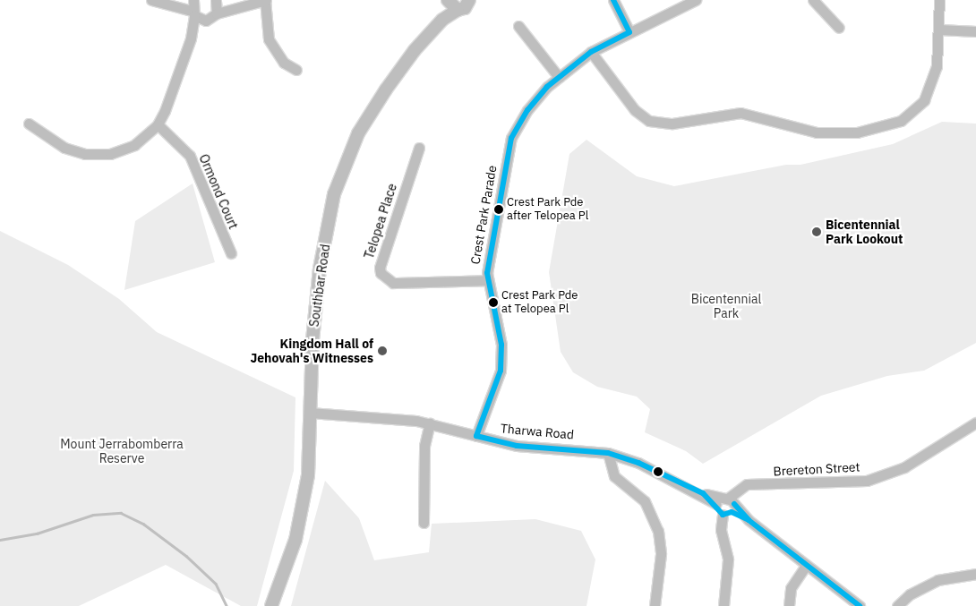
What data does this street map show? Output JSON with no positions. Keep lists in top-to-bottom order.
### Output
{
  "streets": {
    "main road": ["Southbar Road"],
    "street": [
      "Ormond Court",
      "Crest Park Parade",
      "Telopea Place",
      "Tharwa Road",
      "Brereton Street"
    ]
  },
  "crossings": [
    ["Crest Park Parade", "Telopea Place"],
    ["Crest Park Parade", "Tharwa Road"],
    ["Southbar Road", "Tharwa Road"],
    ["Tharwa Road", "Brereton Street"]
  ],
  "parks": ["Bicentennial Park", "Mount Jerrabomberra Reserve"],
  "places": [
    "Crest Park Pde after Telopea Pl",
    "Bicentennial Park Lookout",
    "Crest Park Pde at Telopea Pl",
    "Kingdom Hall of Jehovah's Witnesses"
  ]
}
